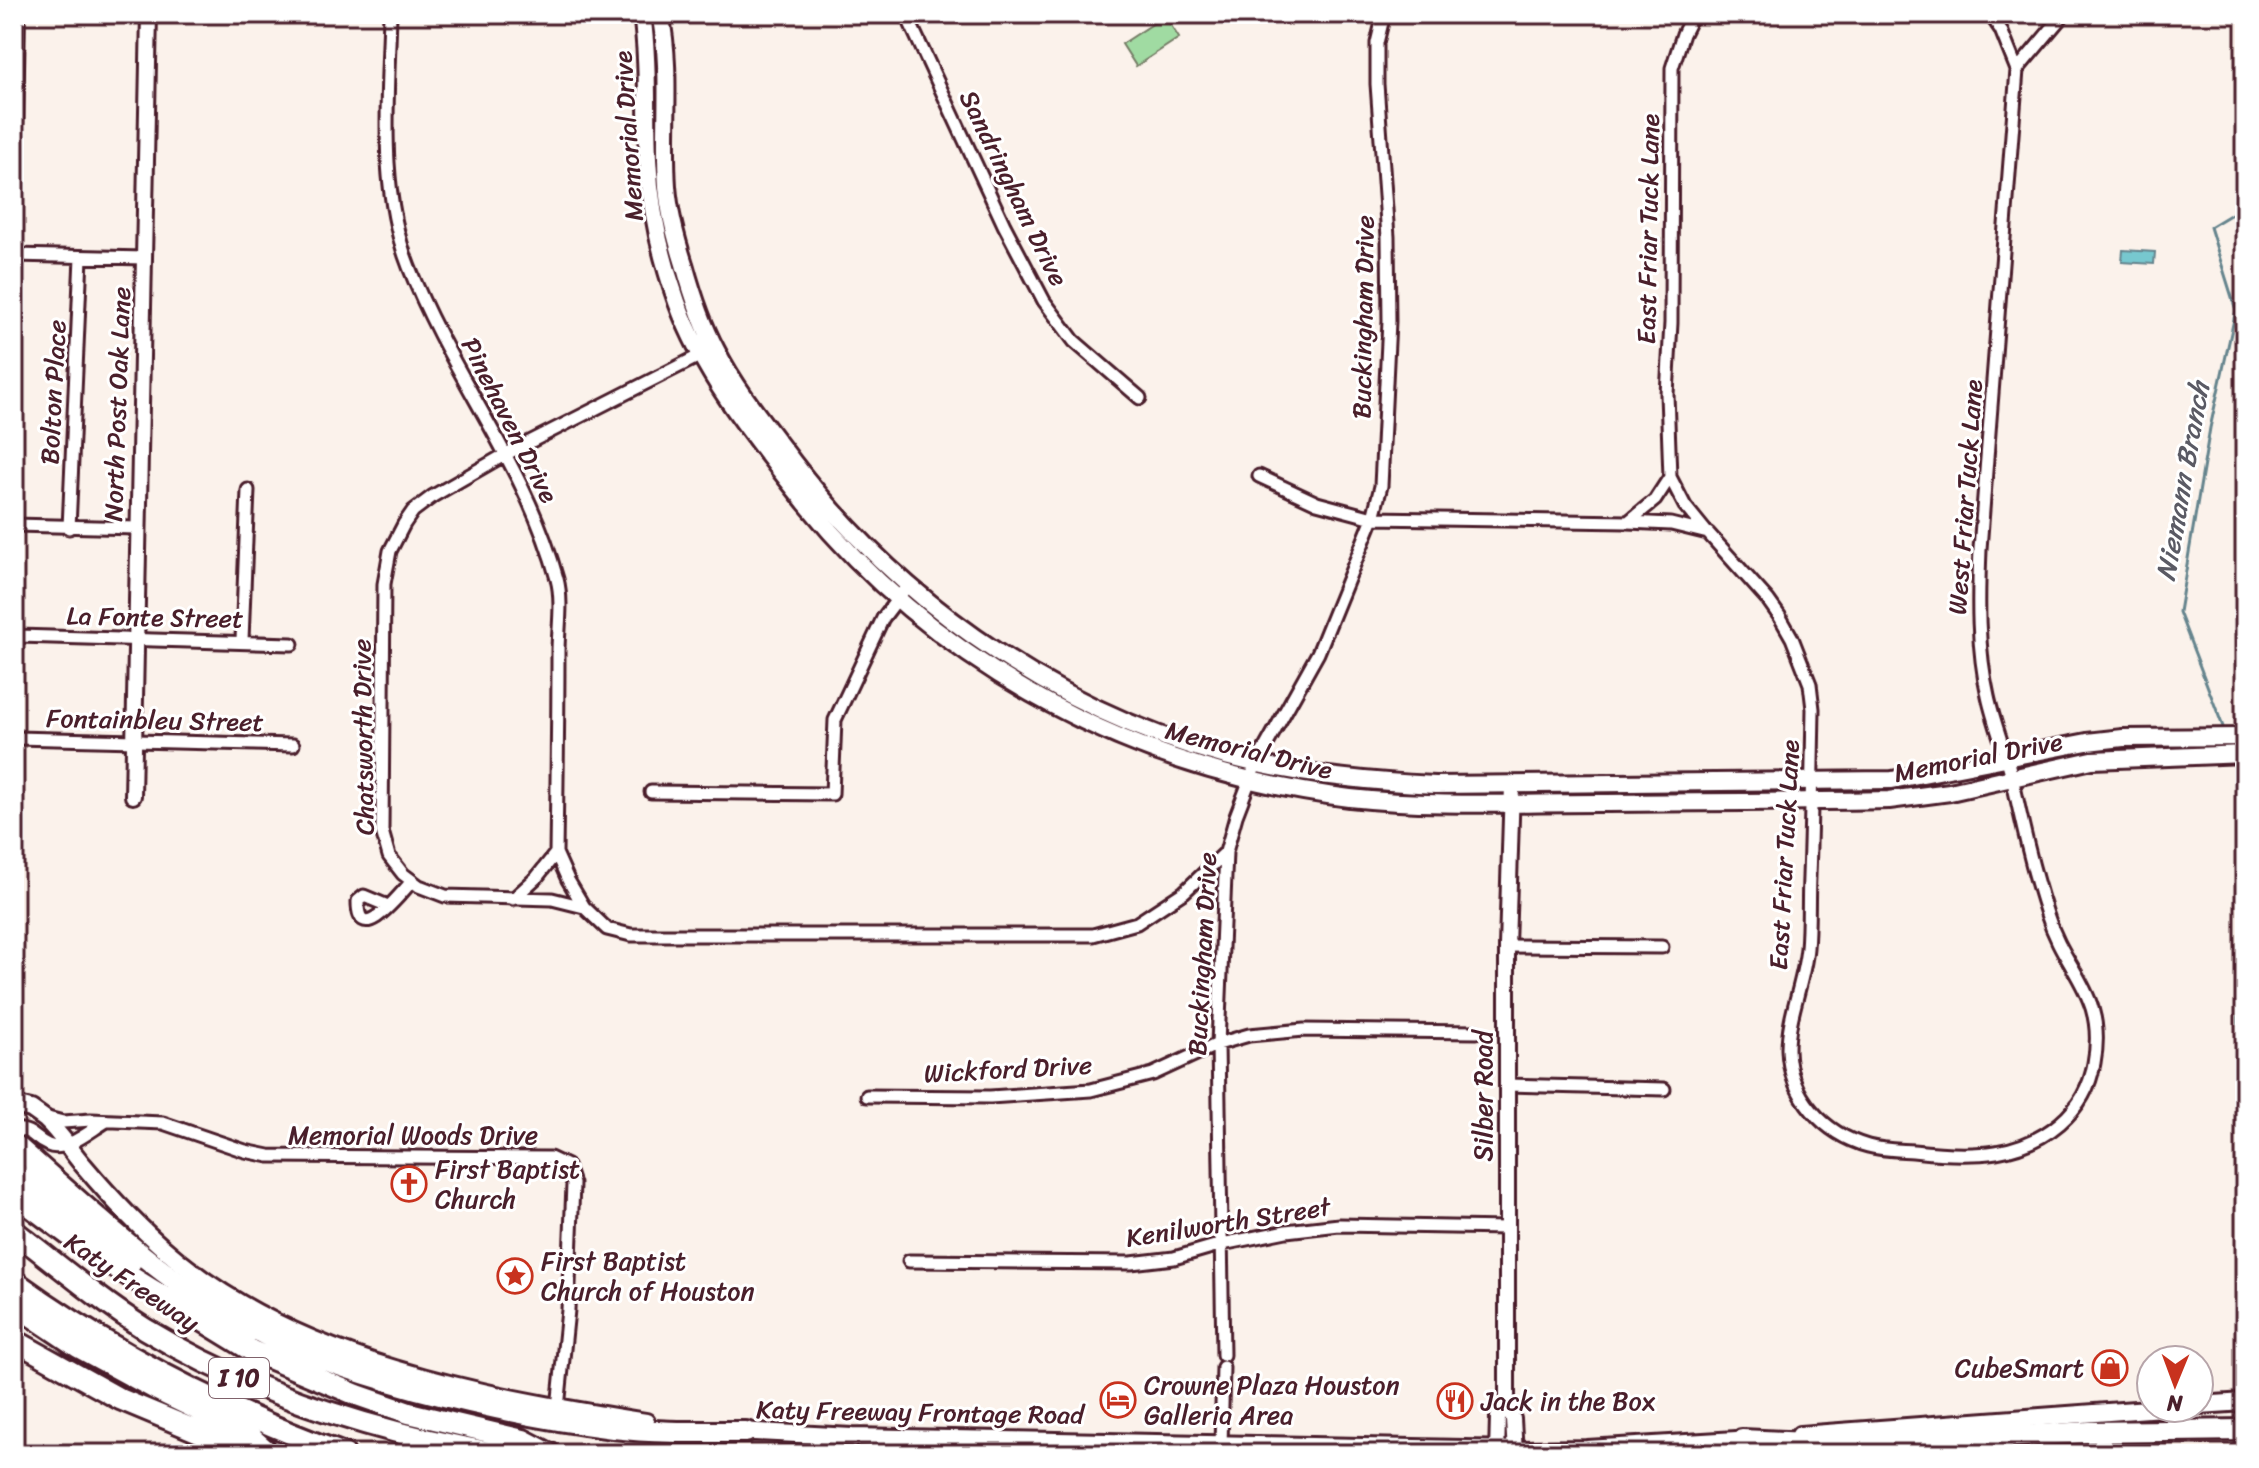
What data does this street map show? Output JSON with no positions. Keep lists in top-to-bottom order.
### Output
{
  "streets": {
    "highway": ["Katy Freeway", "I 10"],
    "main road": ["Memorial Drive", "Katy Freeway Frontage Road"],
    "street": [
      "Sandringham Drive",
      "East Friar Tuck Lane",
      "Buckingham Drive",
      "Bolton Place",
      "North Post Oak Lane",
      "Pinehaven Drive",
      "West Friar Tuck Lane",
      "La Fonte Street",
      "Fontainbleu Street",
      "Chatsworth Drive",
      "Wickford Drive",
      "Silber Road",
      "Memorial Woods Drive",
      "Kenilworth Street"
    ]
  },
  "crossings": [
    ["Memorial Drive", "East Friar Tuck Lane"],
    ["Memorial Drive", "Buckingham Drive"],
    ["Memorial Drive", "West Friar Tuck Lane"],
    ["Memorial Drive", "Chatsworth Drive"],
    ["Memorial Drive", "Silber Road"],
    ["East Friar Tuck Lane", "West Friar Tuck Lane"],
    ["Buckingham Drive", "Chatsworth Drive"],
    ["Buckingham Drive", "Wickford Drive"],
    ["Buckingham Drive", "Kenilworth Street"],
    ["Buckingham Drive", "Katy Freeway Frontage Road"],
    ["North Post Oak Lane", "La Fonte Street"],
    ["North Post Oak Lane", "Fontainbleu Street"],
    ["Pinehaven Drive", "Chatsworth Drive"],
    ["Silber Road", "Kenilworth Street"],
    ["Silber Road", "Katy Freeway Frontage Road"],
    ["Memorial Woods Drive", "Katy Freeway Frontage Road"]
  ],
  "water": ["Niemann Branch"],
  "places": {
    "church": ["First Baptist Church"],
    "place": ["First Baptist Church of Houston"],
    "shop": ["CubeSmart"],
    "hotel": ["Crowne Plaza Houston Galleria Area"],
    "restaurant": ["Jack in the Box"]
  },
  "north": "bottom"
}
